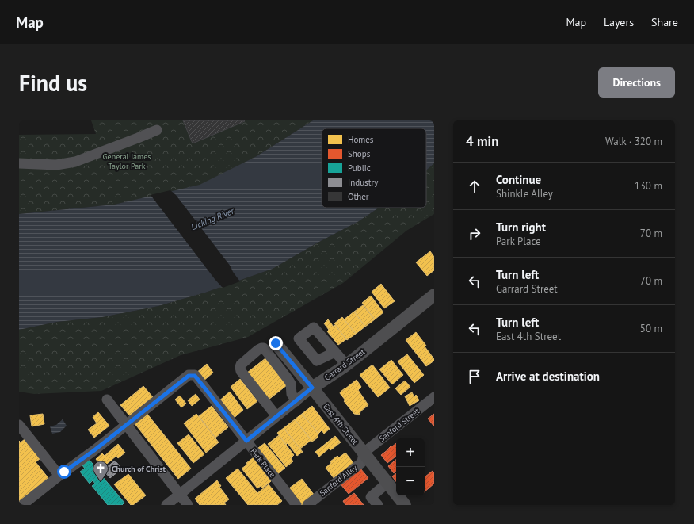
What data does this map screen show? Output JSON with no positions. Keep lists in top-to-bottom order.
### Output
{
  "streets": {
    "main road": ["Garrard Street", "East 4th Street"],
    "street": ["Sanford Street", "Park Place", "Sanford Alley"]
  },
  "crossings": [
    ["Garrard Street", "East 4th Street"],
    ["Garrard Street", "Park Place"],
    ["East 4th Street", "Sanford Street"],
    ["East 4th Street", "Sanford Alley"],
    ["Sanford Street", "Sanford Alley"]
  ],
  "water": ["Licking River"],
  "parks": ["General James Taylor Park"],
  "places": {
    "church": ["Church of Christ"]
  },
  "legend": [
    "Homes",
    "Shops",
    "Public",
    "Industry",
    "Other"
  ],
  "page": {
    "header": "Map",
    "nav": ["Map", "Layers", "Share"],
    "buttons": "Directions",
    "title": "Find us",
    "heading": ["4 min", "Walk · 320 m"],
    "list": [
      ["Continue", "Shinkle Alley", "130 m"],
      ["Turn right", "Park Place", "70 m"],
      ["Turn left", "Garrard Street", "70 m"],
      ["Turn left", "East 4th Street", "50 m"],
      "Arrive at destination"
    ],
    "map_buttons": ["+", "−"]
  }
}
